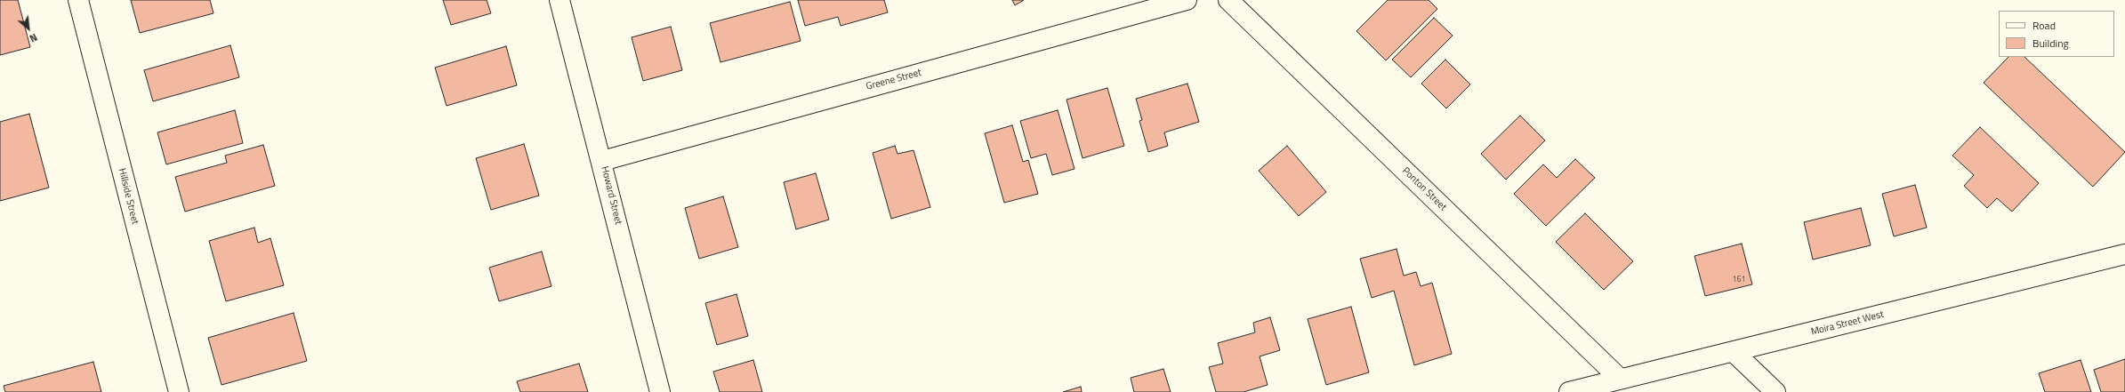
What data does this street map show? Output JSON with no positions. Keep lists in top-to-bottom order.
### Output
{
  "streets": {
    "street": [
      "Greene Street",
      "Ponton Street",
      "Howard Street",
      "Hillside Street",
      "Moira Street West"
    ]
  },
  "crossings": [
    ["Greene Street", "Howard Street"],
    ["Ponton Street", "Moira Street West"]
  ],
  "house_numbers": ["161"],
  "legend": ["Road", "Building"],
  "north": "bottom right"
}
